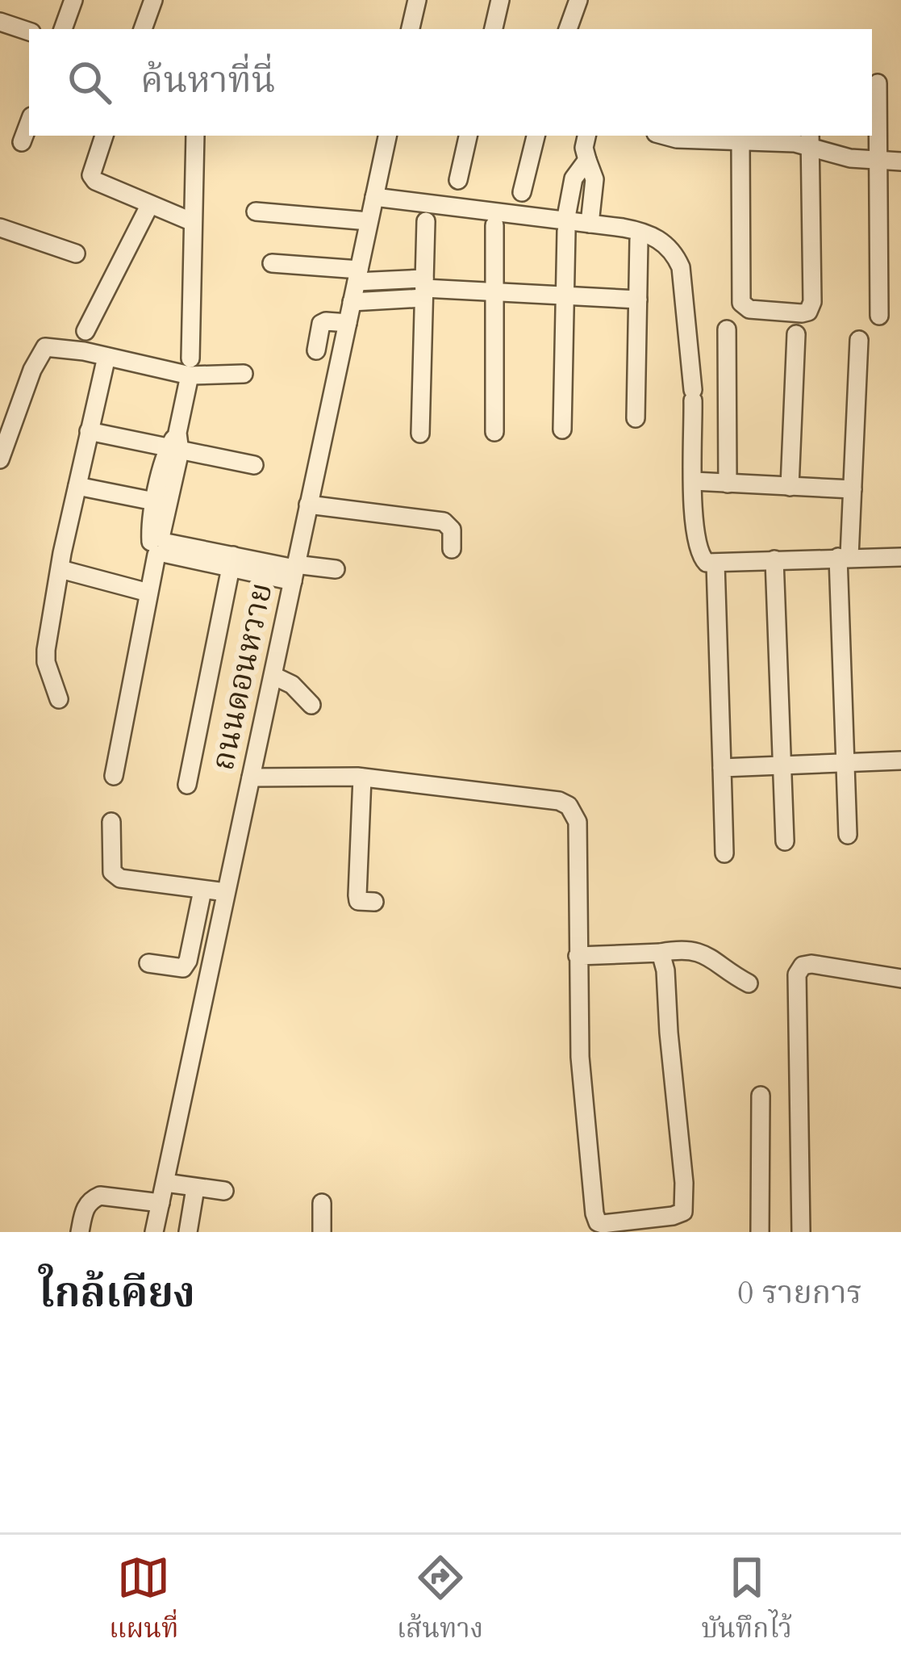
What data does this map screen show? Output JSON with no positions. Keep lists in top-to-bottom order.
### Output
{
  "streets": {
    "street": ["ถนนดอนหวาย"]
  },
  "page": {
    "search": "ค้นหาที่นี่",
    "heading": ["ใกล้เคียง", "0 รายการ"],
    "nav": ["แผนที่", "เส้นทาง", "บันทึกไว้"]
  }
}
